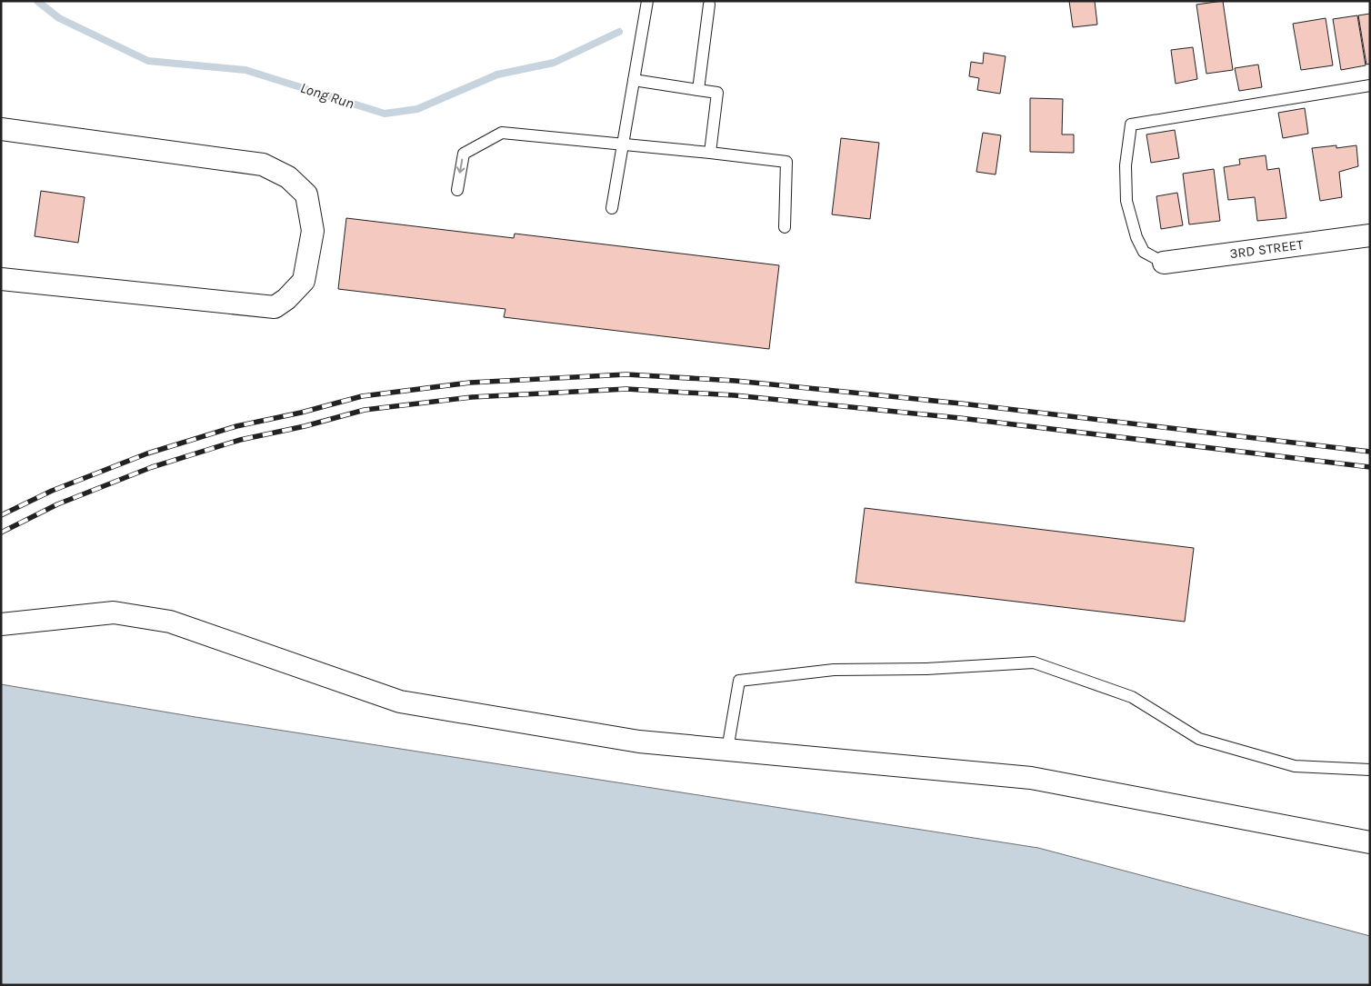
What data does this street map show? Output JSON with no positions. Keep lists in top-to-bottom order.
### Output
{
  "streets": {
    "street": ["3RD STREET"]
  },
  "water": ["Long Run"]
}
